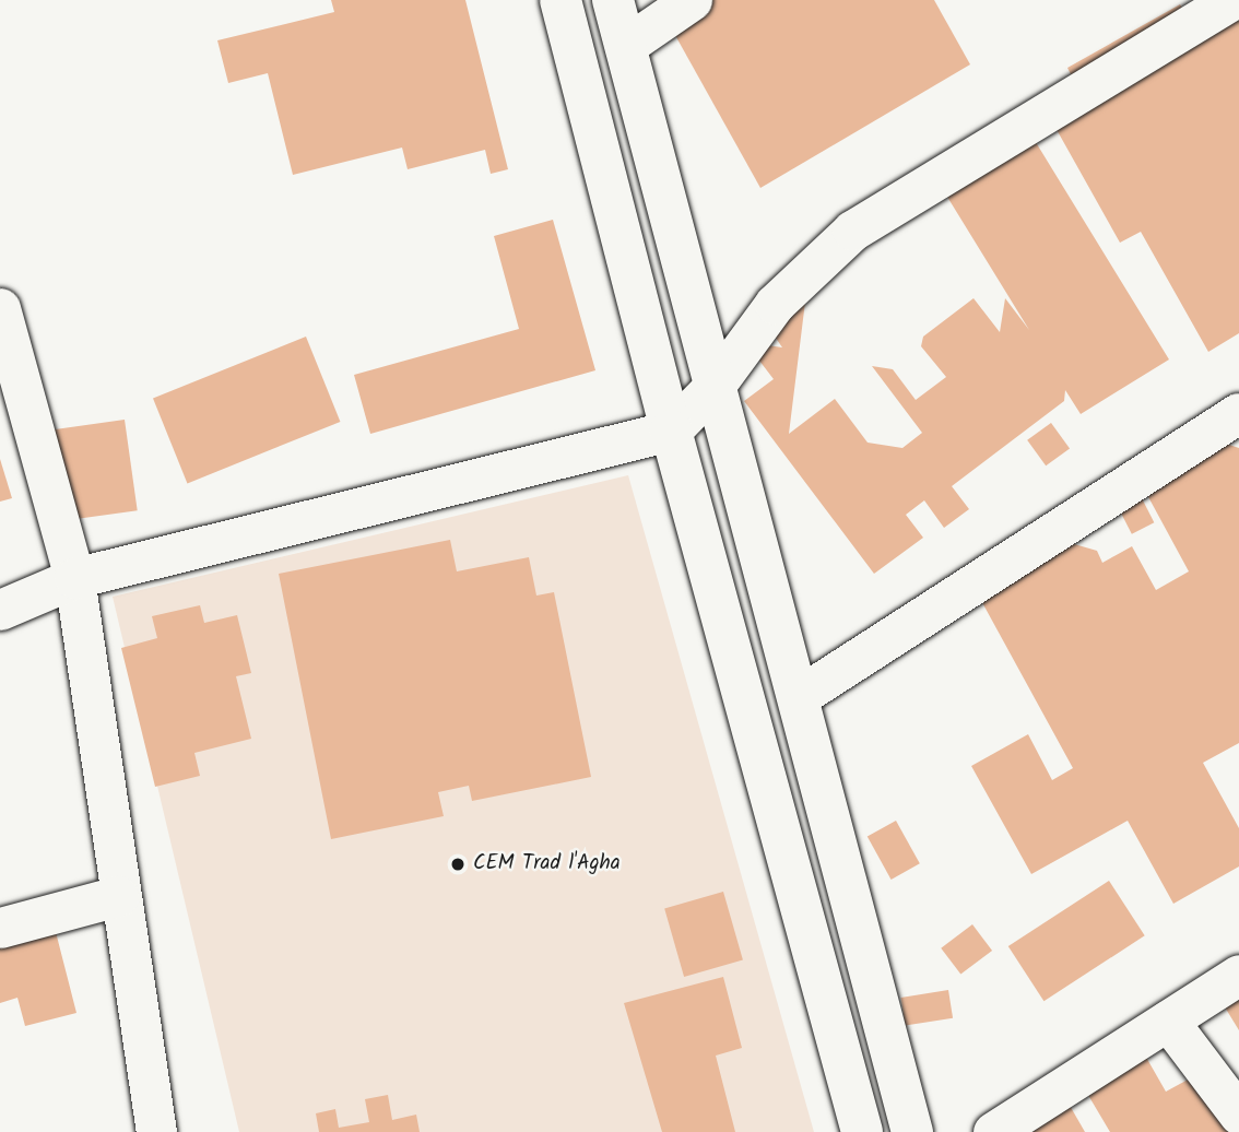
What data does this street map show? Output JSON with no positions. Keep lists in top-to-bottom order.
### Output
{
  "places": ["CEM Trad l'Agha"]
}
